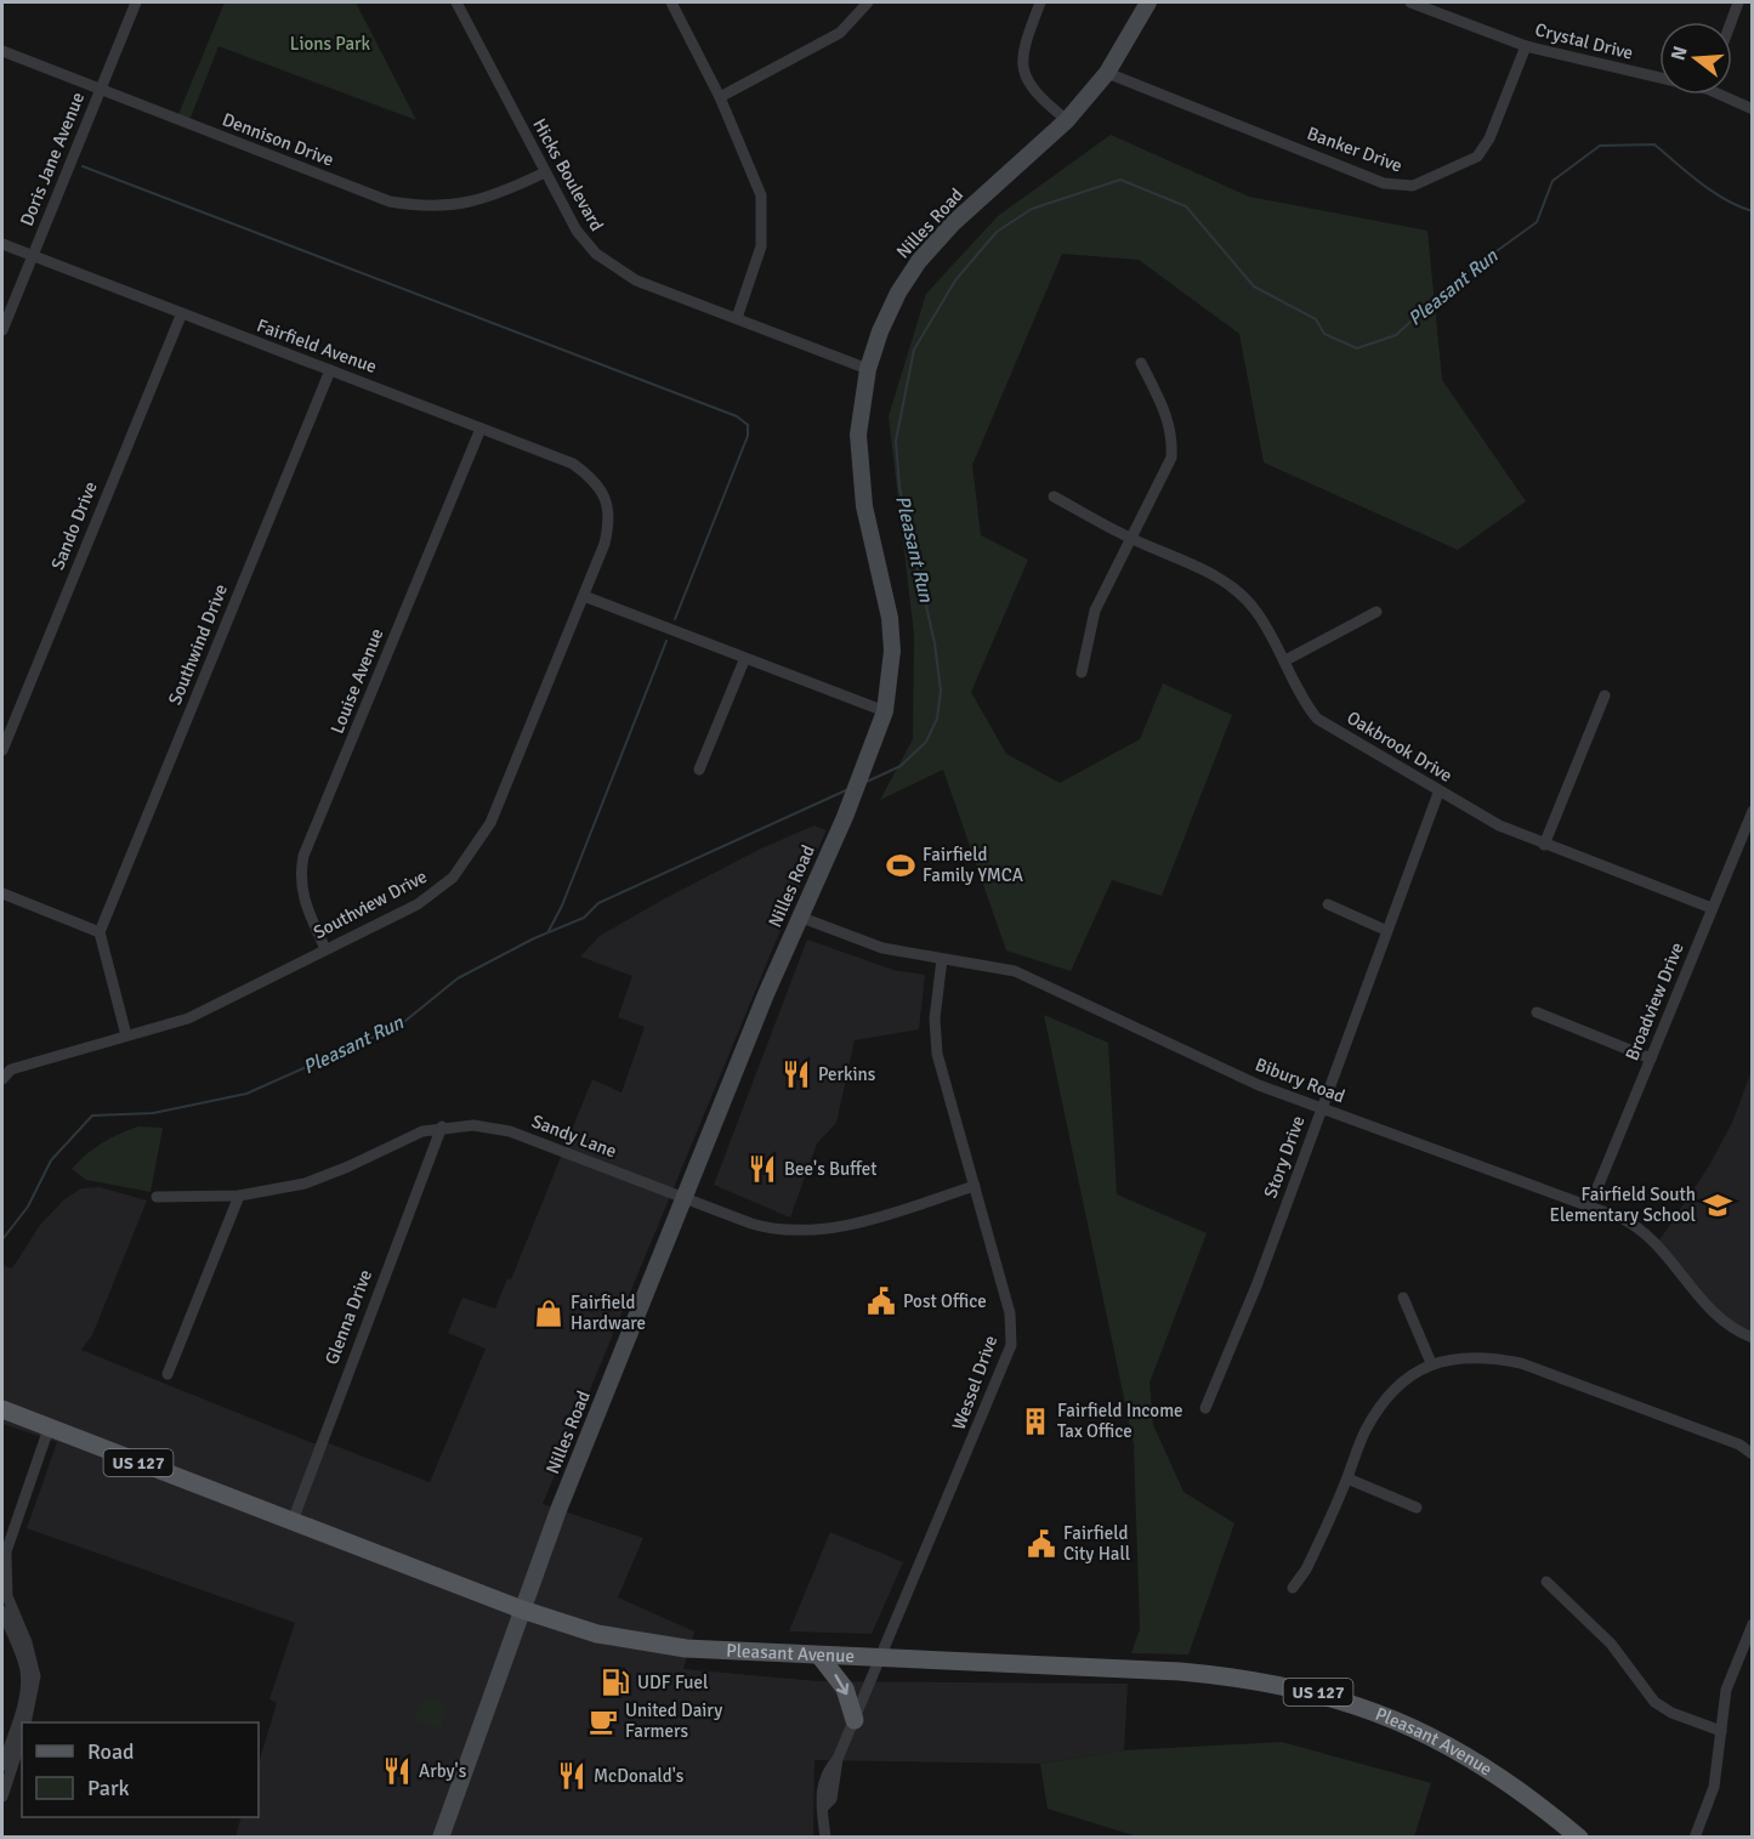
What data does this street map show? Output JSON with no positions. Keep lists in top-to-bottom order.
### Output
{
  "streets": {
    "main road": ["US 127", "Pleasant Avenue"],
    "street": [
      "Crystal Drive",
      "Dennison Drive",
      "Banker Drive",
      "Doris Jane Avenue",
      "Hicks Boulevard",
      "Nilles Road",
      "Fairfield Avenue",
      "Sando Drive",
      "Southwind Drive",
      "Louise Avenue",
      "Oakbrook Drive",
      "Southview Drive",
      "Broadview Drive",
      "Bibury Road",
      "Sandy Lane",
      "Story Drive",
      "Glenna Drive",
      "Wessel Drive"
    ]
  },
  "crossings": [
    ["Crystal Drive", "Banker Drive"],
    ["Dennison Drive", "Doris Jane Avenue"],
    ["Dennison Drive", "Hicks Boulevard"],
    ["Banker Drive", "Nilles Road"],
    ["Doris Jane Avenue", "Fairfield Avenue"],
    ["Hicks Boulevard", "Nilles Road"],
    ["Nilles Road", "Bibury Road"],
    ["Nilles Road", "Sandy Lane"],
    ["Nilles Road", "Pleasant Avenue"],
    ["Fairfield Avenue", "Sando Drive"],
    ["Fairfield Avenue", "Southwind Drive"],
    ["Fairfield Avenue", "Louise Avenue"],
    ["Fairfield Avenue", "Southview Drive"],
    ["Louise Avenue", "Southview Drive"],
    ["Oakbrook Drive", "Broadview Drive"],
    ["Oakbrook Drive", "Story Drive"],
    ["Broadview Drive", "Bibury Road"],
    ["Bibury Road", "Story Drive"],
    ["Bibury Road", "Wessel Drive"],
    ["Sandy Lane", "Glenna Drive"],
    ["Sandy Lane", "Wessel Drive"],
    ["Glenna Drive", "Pleasant Avenue"],
    ["Wessel Drive", "Pleasant Avenue"]
  ],
  "water": ["Pleasant Run"],
  "parks": ["Lions Park"],
  "places": {
    "sports": ["Fairfield Family YMCA"],
    "restaurant": [
      "Perkins",
      "Bee's Buffet",
      "Arby's",
      "McDonald's"
    ],
    "school or university": ["Fairfield South Elementary School"],
    "public building": ["Post Office", "Fairfield City Hall"],
    "shop": ["Fairfield Hardware"],
    "building": ["Fairfield Income Tax Office"],
    "fuel station": ["UDF Fuel"],
    "cafe": ["United Dairy Farmers"]
  },
  "legend": ["Road", "Park"],
  "north": "left"
}
